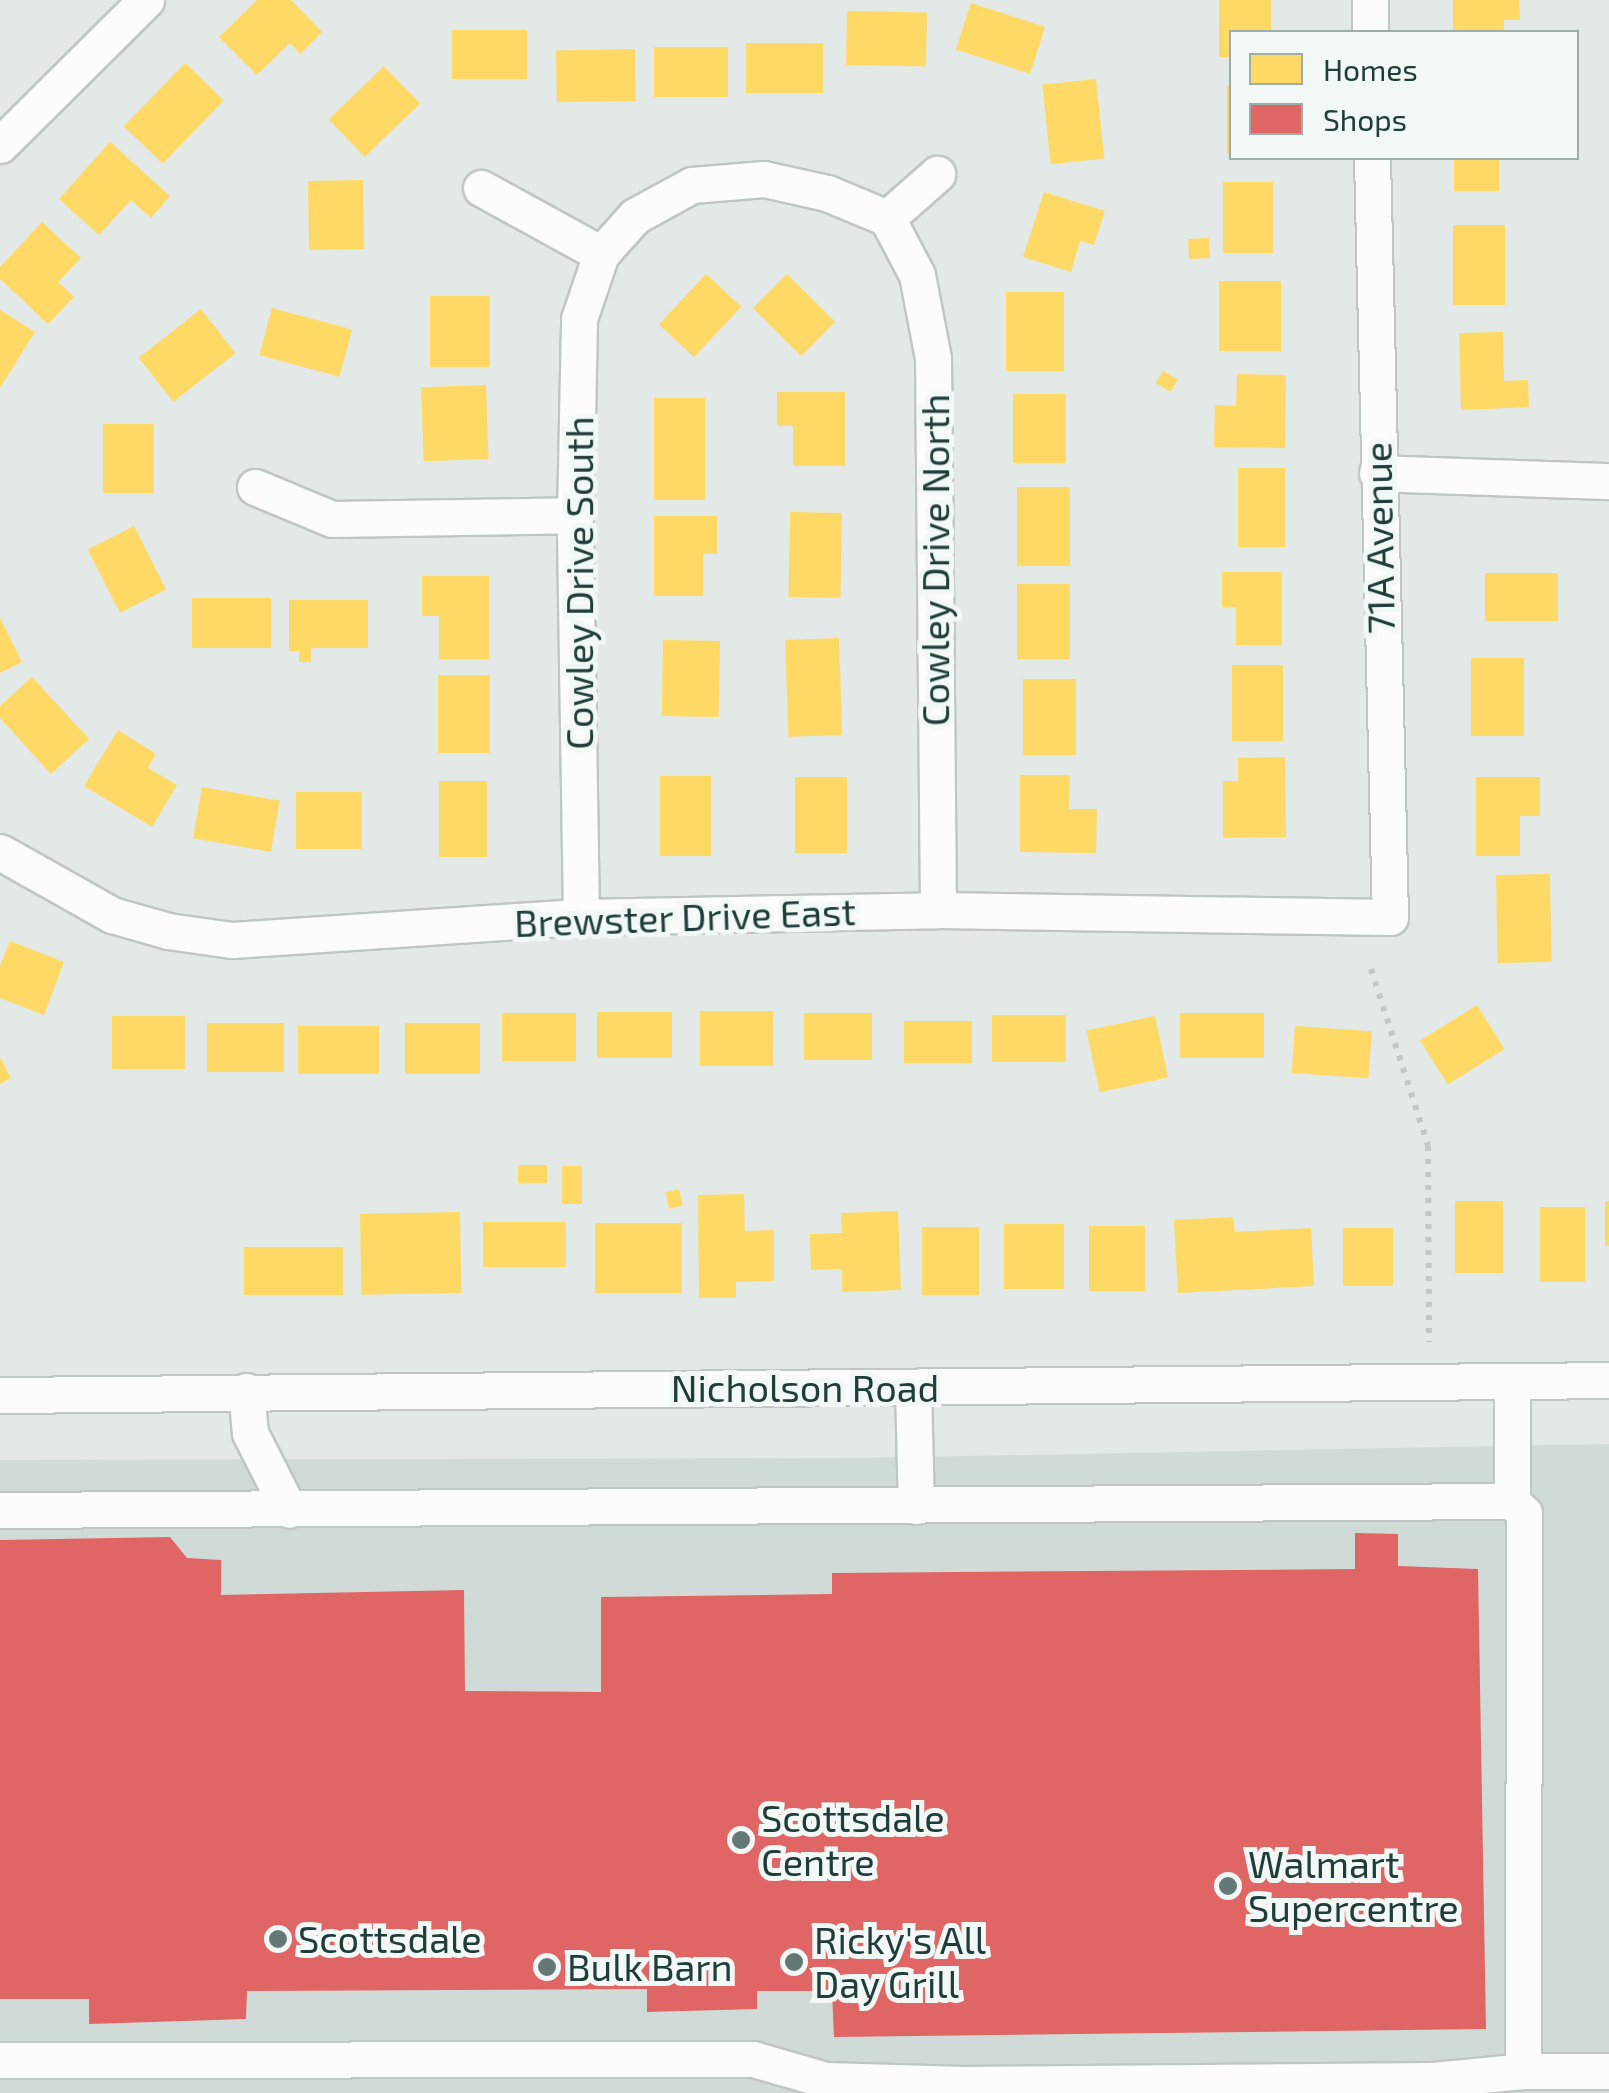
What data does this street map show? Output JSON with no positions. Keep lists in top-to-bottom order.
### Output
{
  "streets": {
    "street": [
      "71A Avenue",
      "Cowley Drive North",
      "Cowley Drive South",
      "Brewster Drive East",
      "Nicholson Road"
    ]
  },
  "crossings": [
    ["71A Avenue", "Brewster Drive East"],
    ["Cowley Drive North", "Cowley Drive South"],
    ["Cowley Drive North", "Brewster Drive East"],
    ["Cowley Drive South", "Brewster Drive East"]
  ],
  "places": [
    "Scottsdale Centre",
    "Walmart Supercentre",
    "Scottsdale",
    "Ricky's All Day Grill",
    "Bulk Barn"
  ],
  "legend": ["Homes", "Shops"]
}
